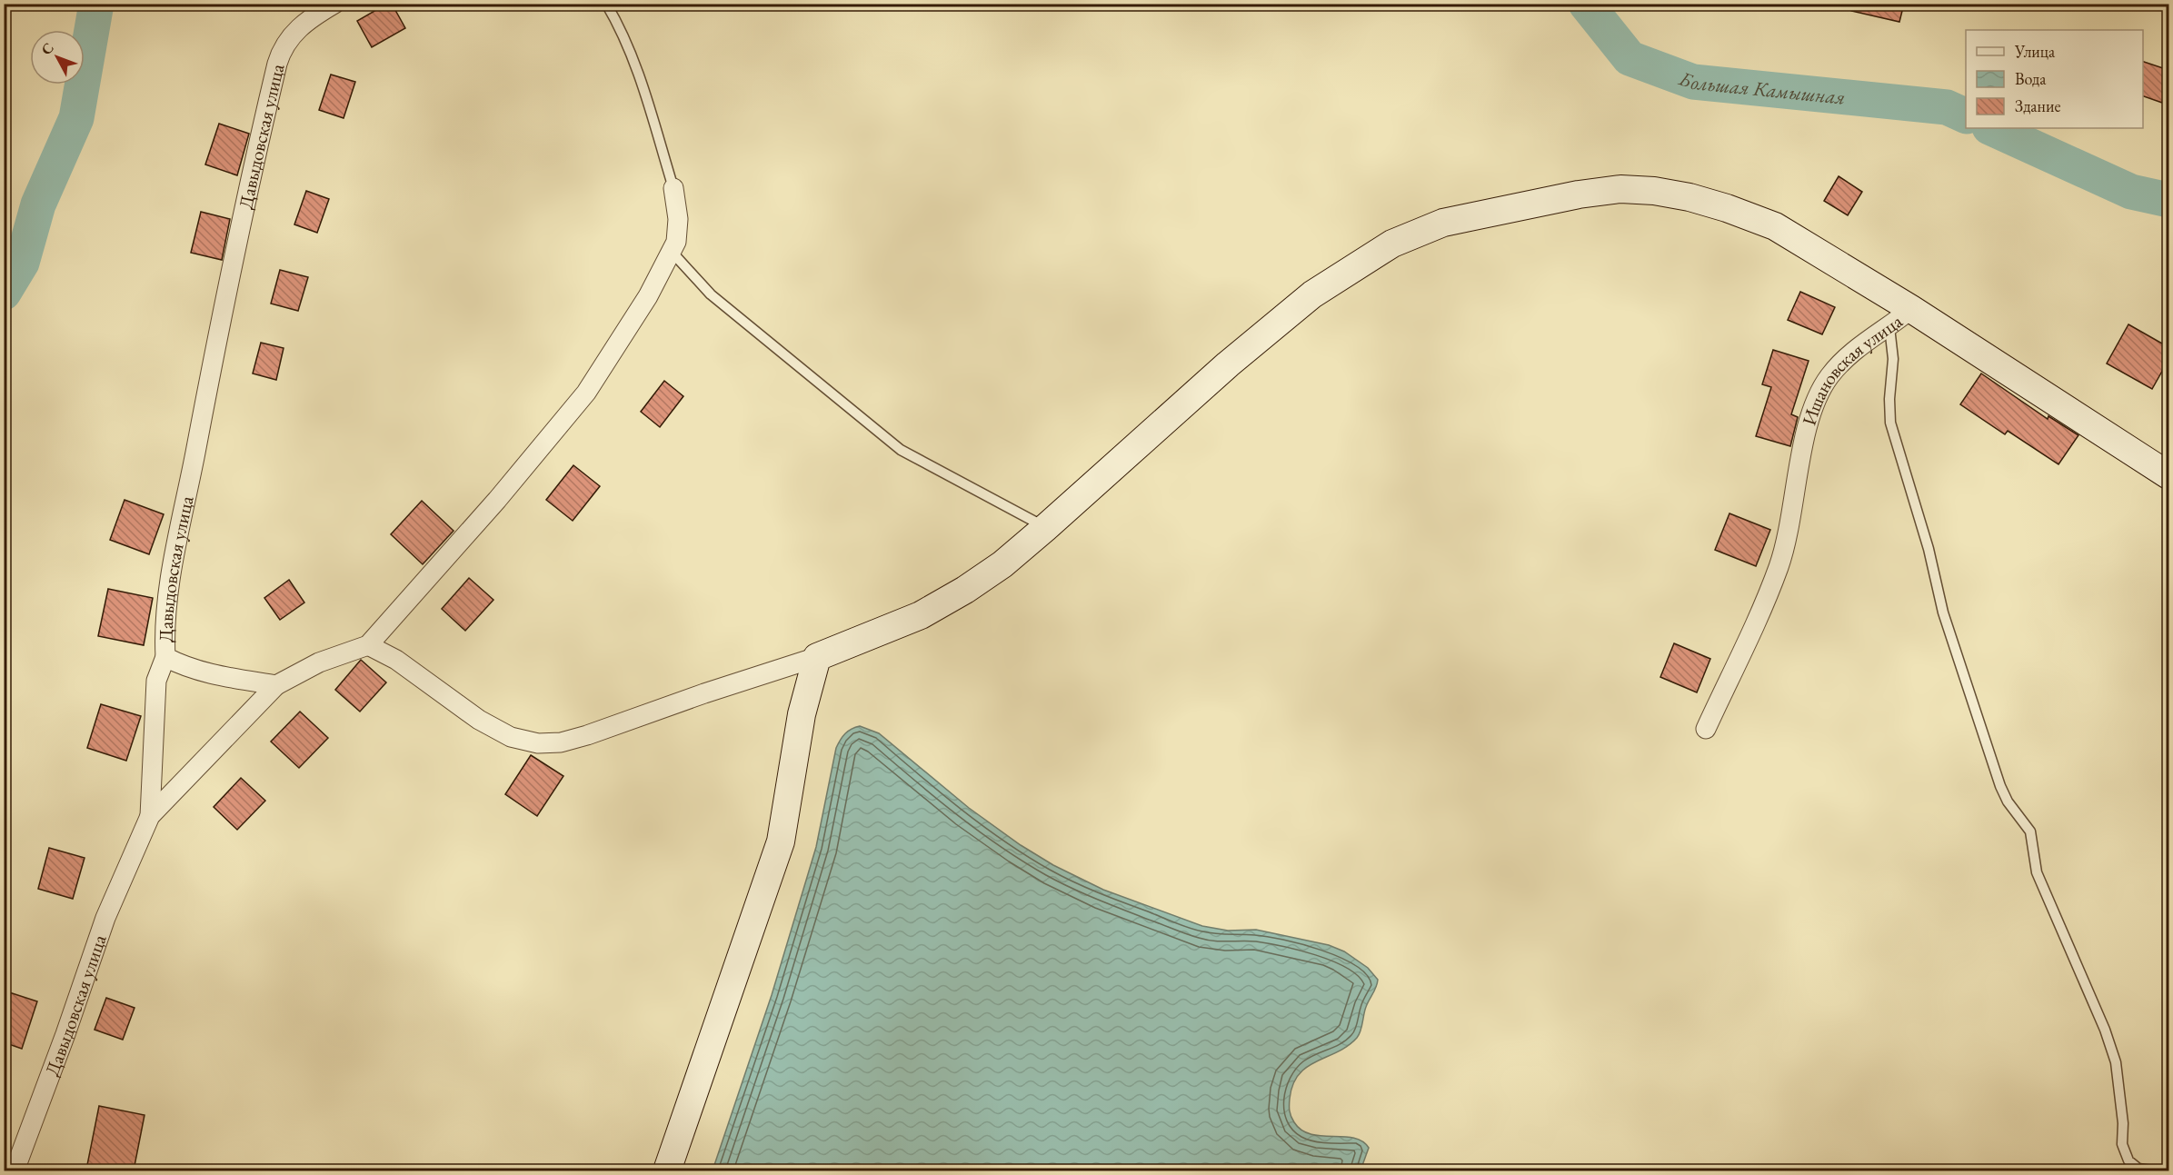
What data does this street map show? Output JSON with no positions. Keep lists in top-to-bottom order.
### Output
{
  "streets": {
    "street": ["Давыдовская улица", "Ишановская улица"]
  },
  "water": ["Большая Камышная"],
  "legend": ["Улица", "Вода", "Здание"],
  "north": "top left"
}
